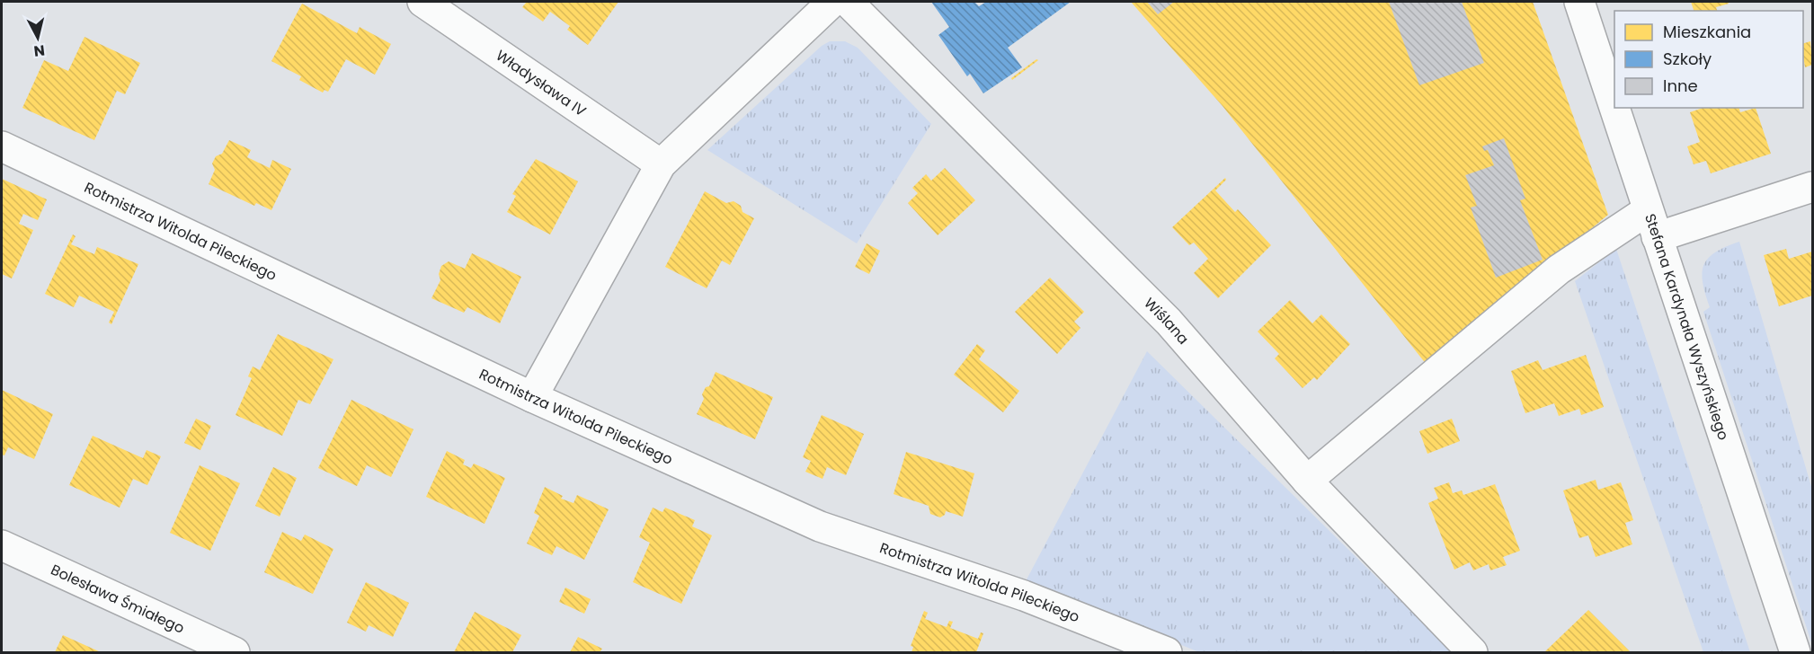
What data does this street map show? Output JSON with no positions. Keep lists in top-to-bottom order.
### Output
{
  "streets": {
    "street": [
      "Władysława IV",
      "Rotmistrza Witolda Pileckiego",
      "Wiślana",
      "Stefana Kardynała Wyszyńskiego",
      "Bolesława Śmiałego"
    ]
  },
  "legend": ["Mieszkania", "Szkoły", "Inne"],
  "north": "bottom"
}
